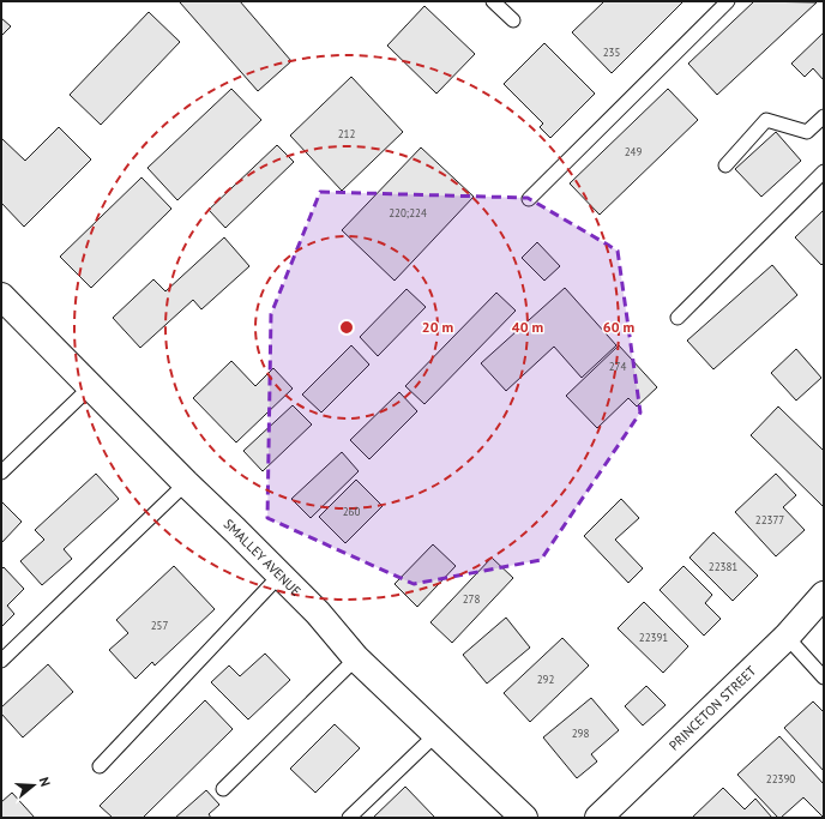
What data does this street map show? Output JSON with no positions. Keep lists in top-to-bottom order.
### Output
{
  "streets": {
    "street": ["SMALLEY AVENUE", "PRINCETON STREET"]
  },
  "house_numbers": [
    "235",
    "212",
    "249",
    "220;224",
    "274",
    "260",
    "22377",
    "22381",
    "278",
    "257",
    "22391",
    "292",
    "298",
    "22390"
  ],
  "north": "right",
  "rings": ["20 m", "40 m", "60 m"]
}
